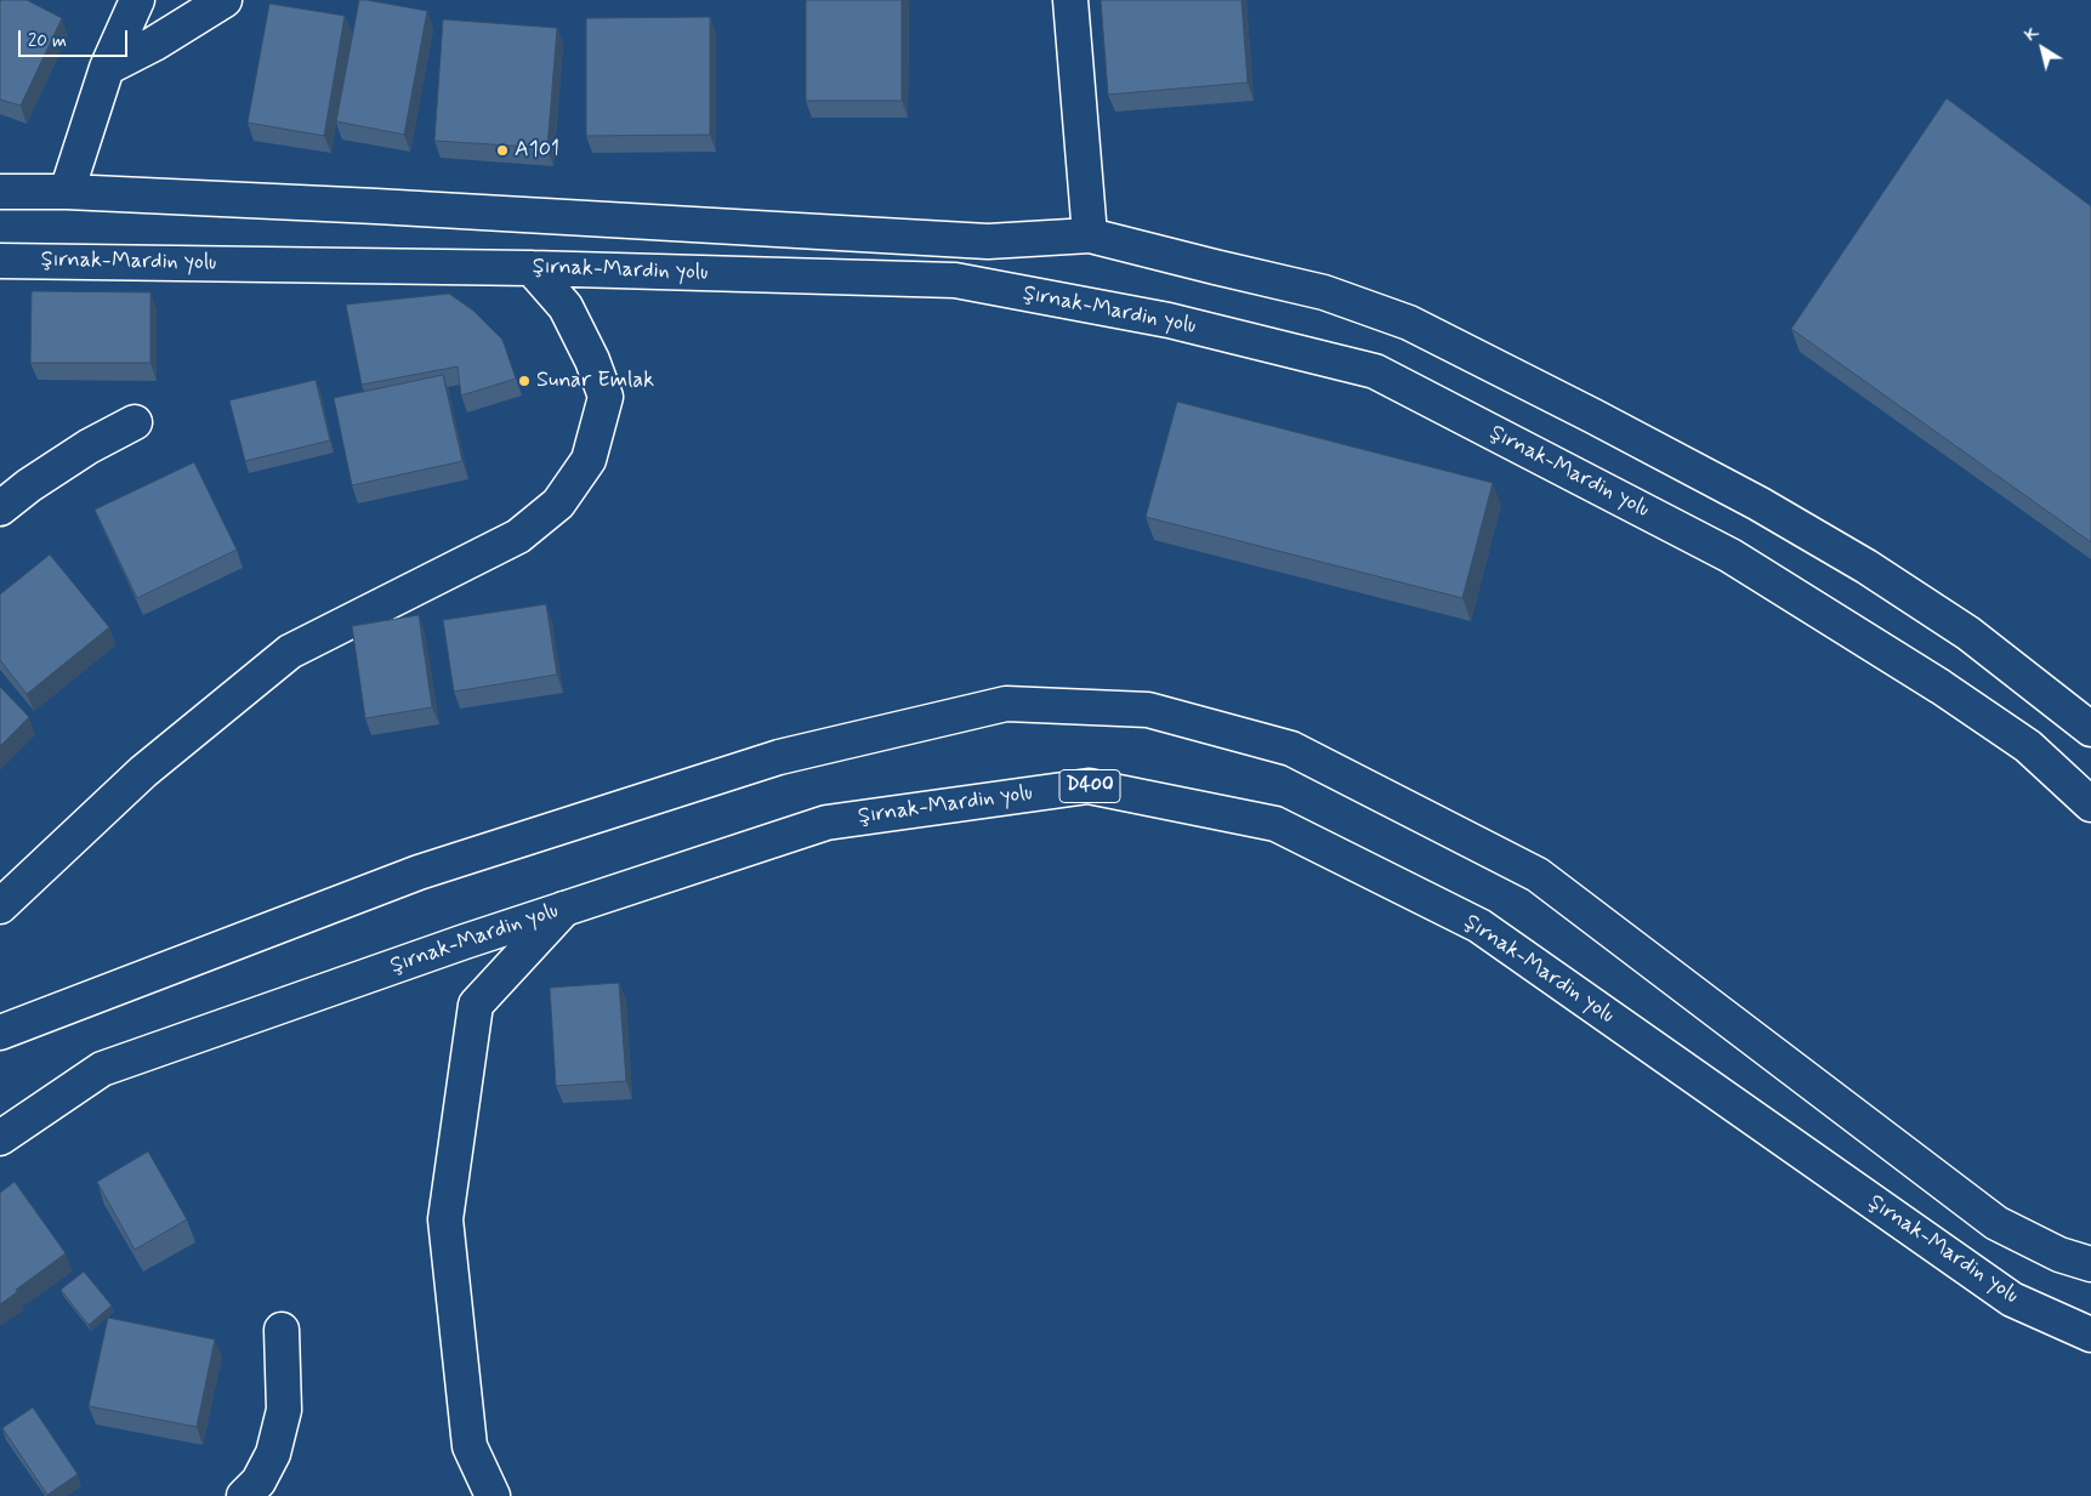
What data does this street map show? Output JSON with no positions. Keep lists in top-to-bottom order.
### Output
{
  "streets": {
    "main road": ["Şırnak-Mardin yolu", "D400"]
  },
  "places": ["A101", "Sunar Emlak"],
  "scale_bar": "20 m",
  "north": "top left"
}
